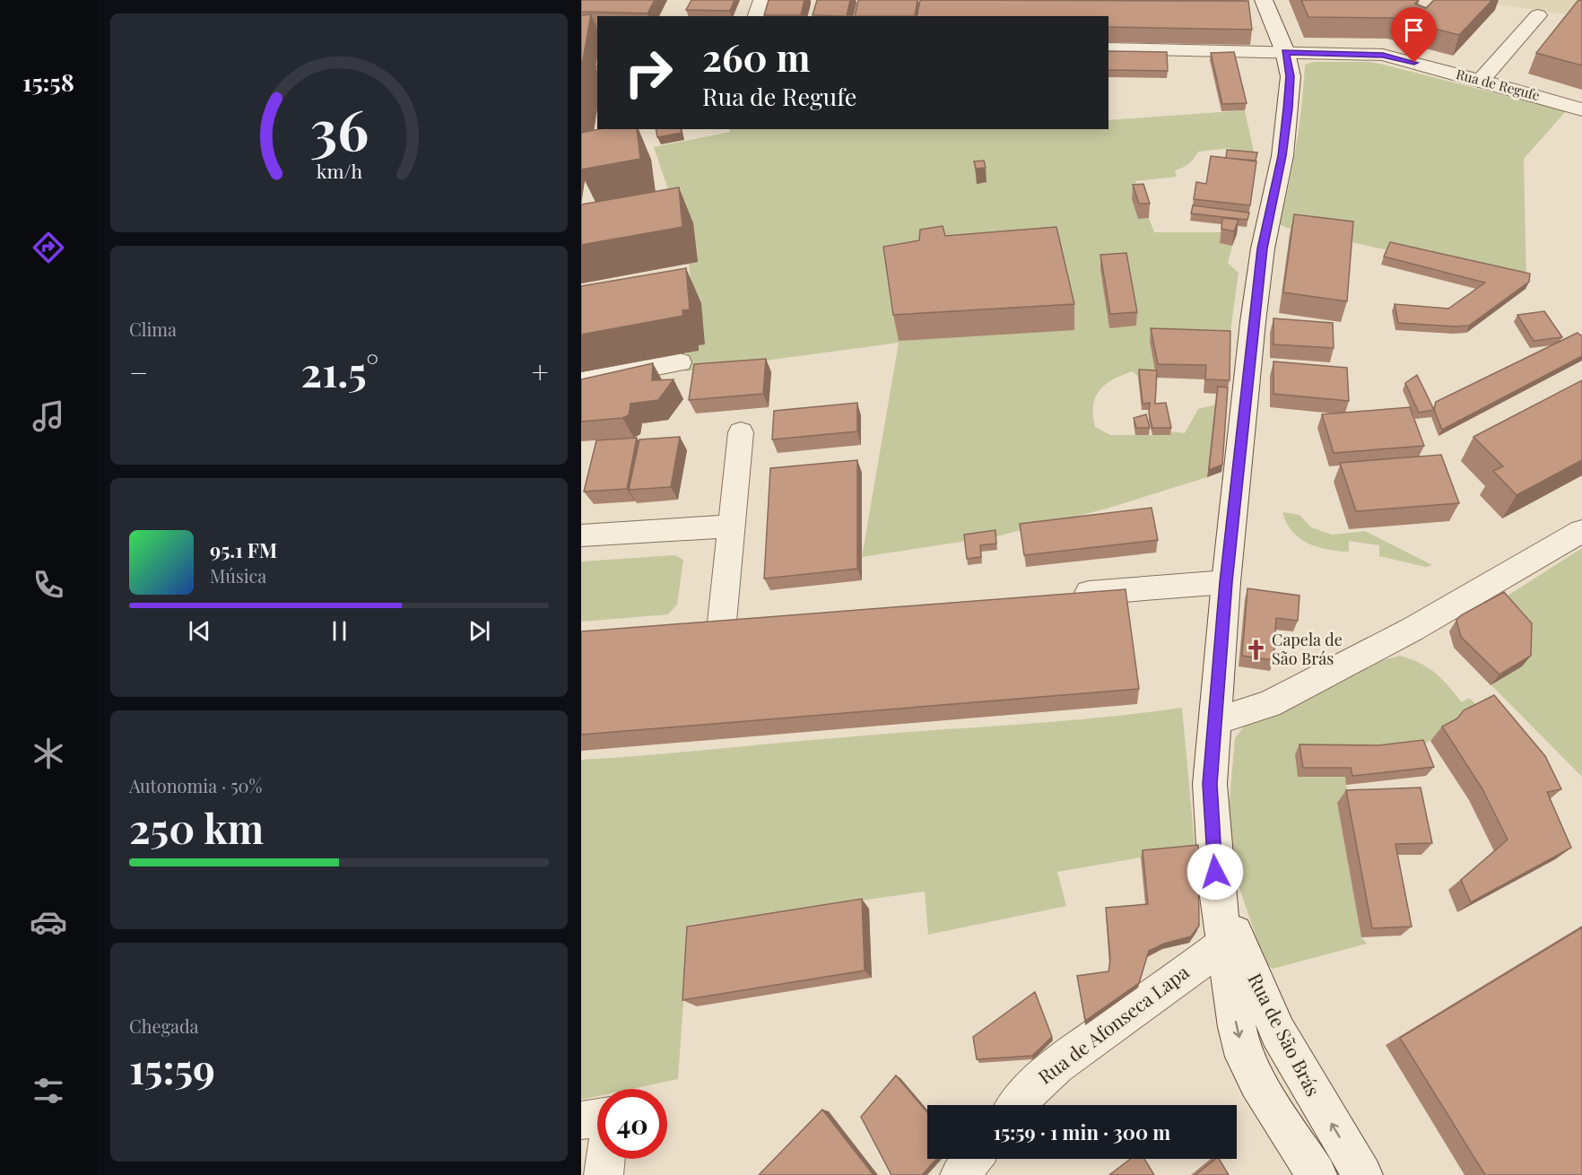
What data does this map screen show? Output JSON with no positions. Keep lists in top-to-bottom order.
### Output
{
  "streets": {
    "street": ["Rua de Regufe", "Rua de Afonseca Lapa", "Rua de São Brás"]
  },
  "crossings": [
    ["Rua de Regufe", "Rua de São Brás"],
    ["Rua de Afonseca Lapa", "Rua de São Brás"]
  ],
  "places": {
    "church": ["Capela de São Brás"]
  },
  "page": {
    "tabs": "15:58",
    "turn": ["260 m", "Rua de Regufe"],
    "tile": [
      "Clima",
      ["Autonomia · 50%", "250 km"],
      ["Chegada", "15:59"]
    ],
    "heat": ["−", "21.5°", "+"],
    "song": ["95.1 FM", "Música"],
    "limit": "40",
    "trip": "15:59 · 1 min · 300 m",
    "gauge": ["36", "km/h"]
  }
}
